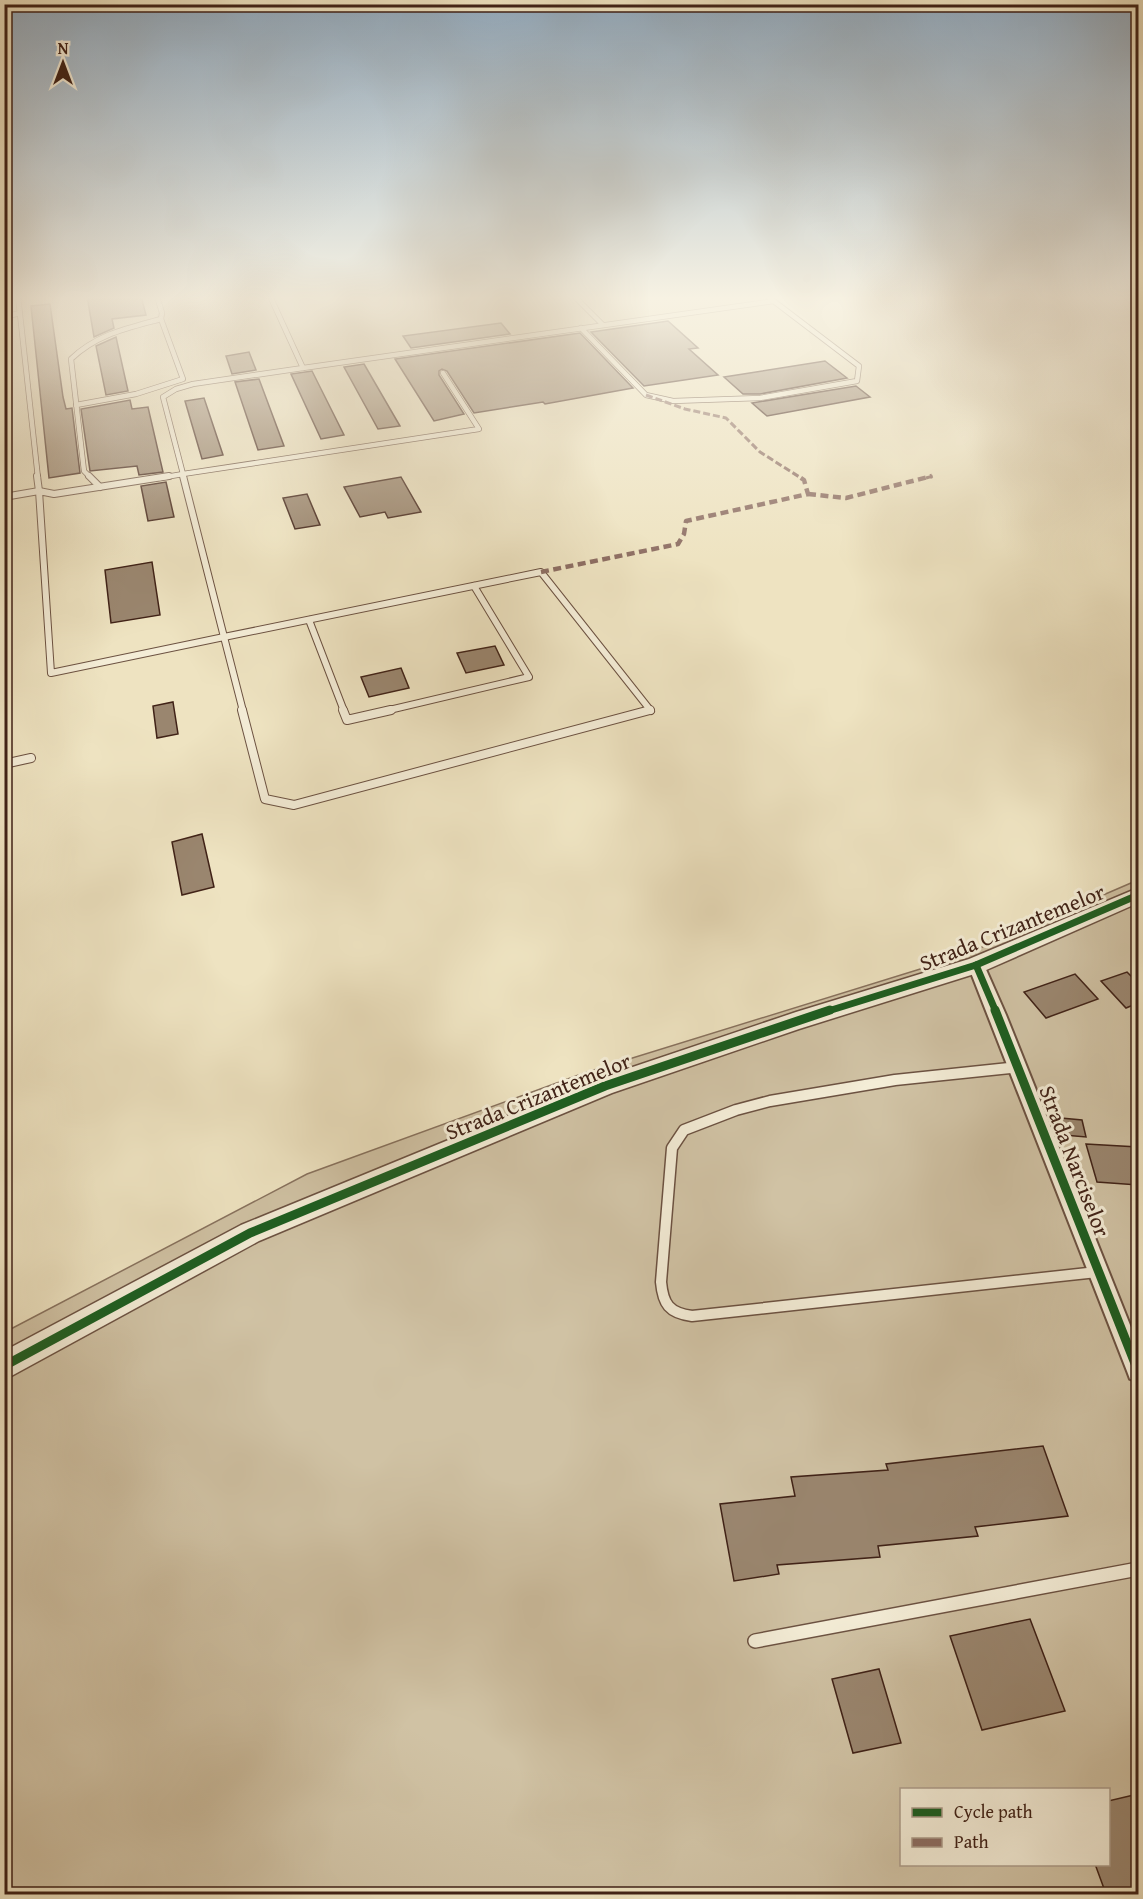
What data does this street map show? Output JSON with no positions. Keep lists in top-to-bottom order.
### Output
{
  "streets": {
    "street": ["Strada Crizantemelor", "Strada Narciselor"]
  },
  "crossings": [
    ["Strada Crizantemelor", "Strada Narciselor"]
  ],
  "legend": ["Cycle path", "Path"],
  "north": "top"
}
